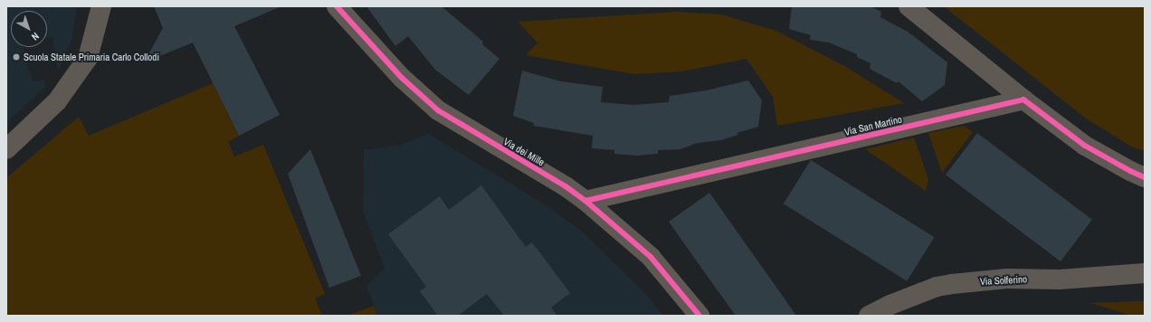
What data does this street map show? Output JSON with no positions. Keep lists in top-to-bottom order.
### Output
{
  "streets": {
    "street": ["Via San Martino", "Via dei Mille", "Via Solferino"]
  },
  "crossings": [
    ["Via San Martino", "Via dei Mille"]
  ],
  "places": ["Scuola Statale Primaria Carlo Collodi"],
  "north": "bottom right"
}
